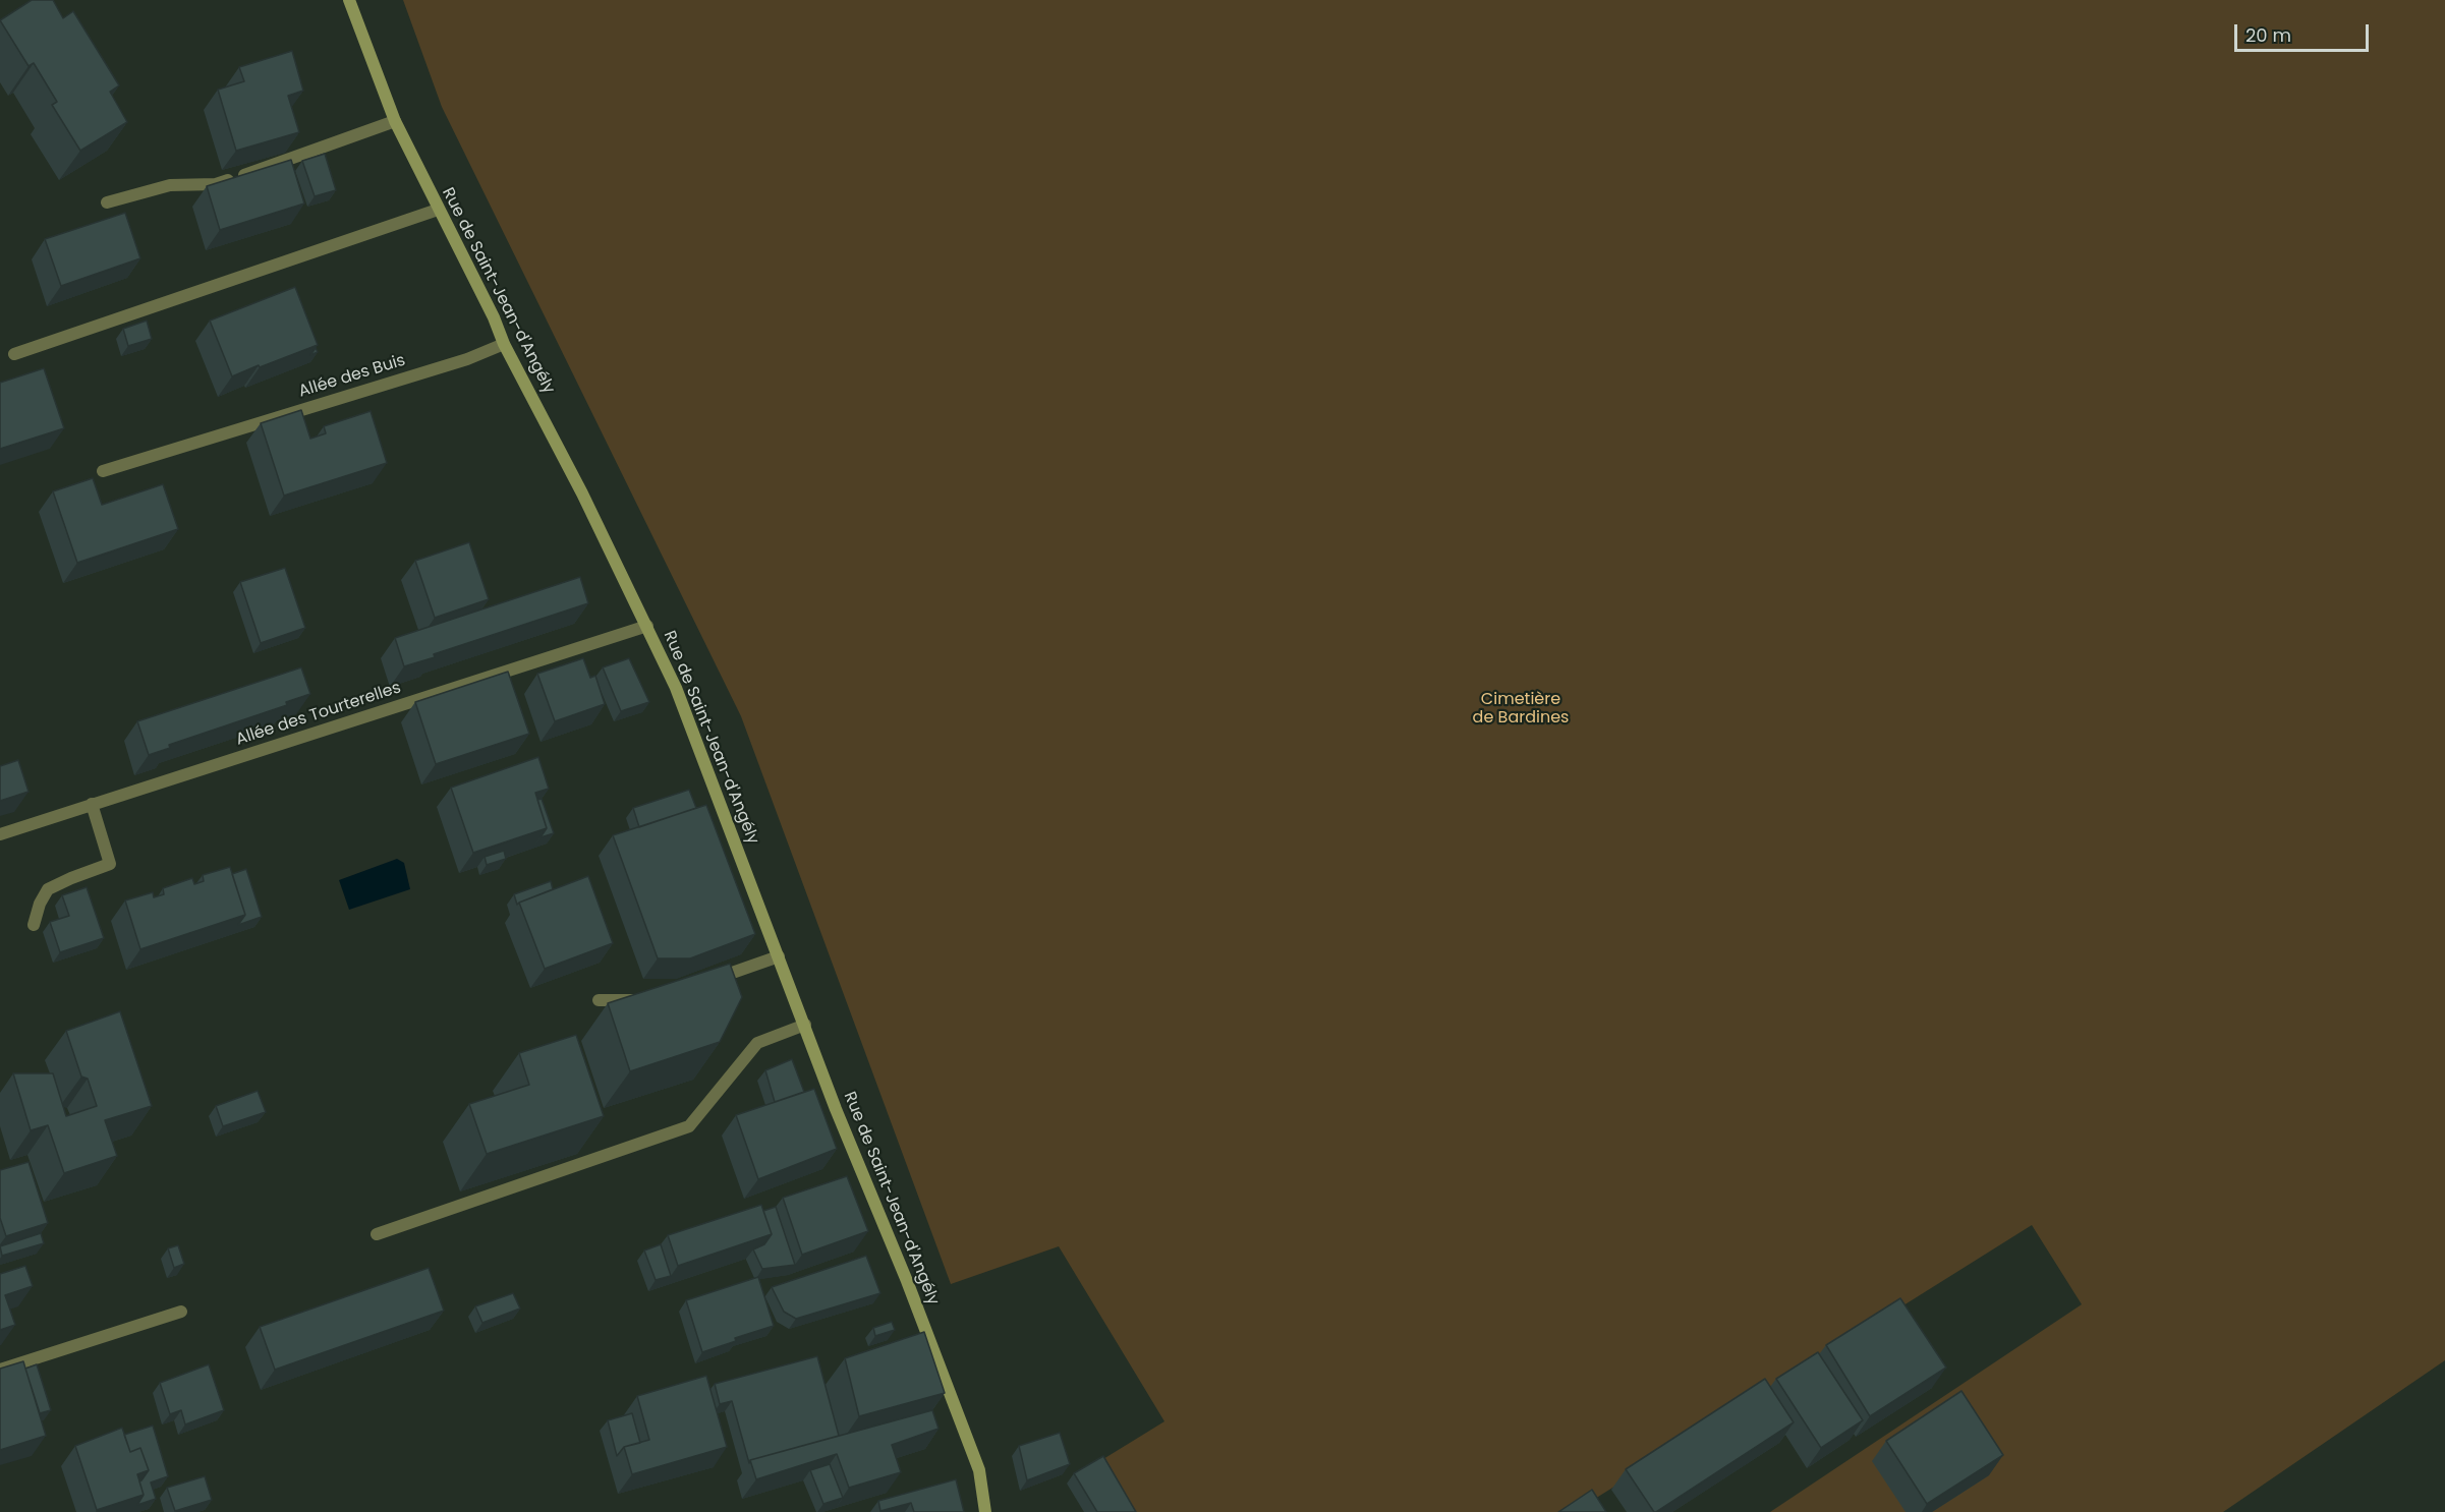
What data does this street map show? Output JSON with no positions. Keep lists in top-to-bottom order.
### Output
{
  "streets": {
    "main road": ["Rue de Saint-Jean-d'Angély"],
    "lane": ["Allée des Buis", "Allée des Tourterelles"]
  },
  "crossings": [
    ["Rue de Saint-Jean-d'Angély", "Allée des Buis"],
    ["Rue de Saint-Jean-d'Angély", "Allée des Tourterelles"]
  ],
  "parks": ["Cimetière de Bardines"],
  "scale_bar": "20 m"
}
